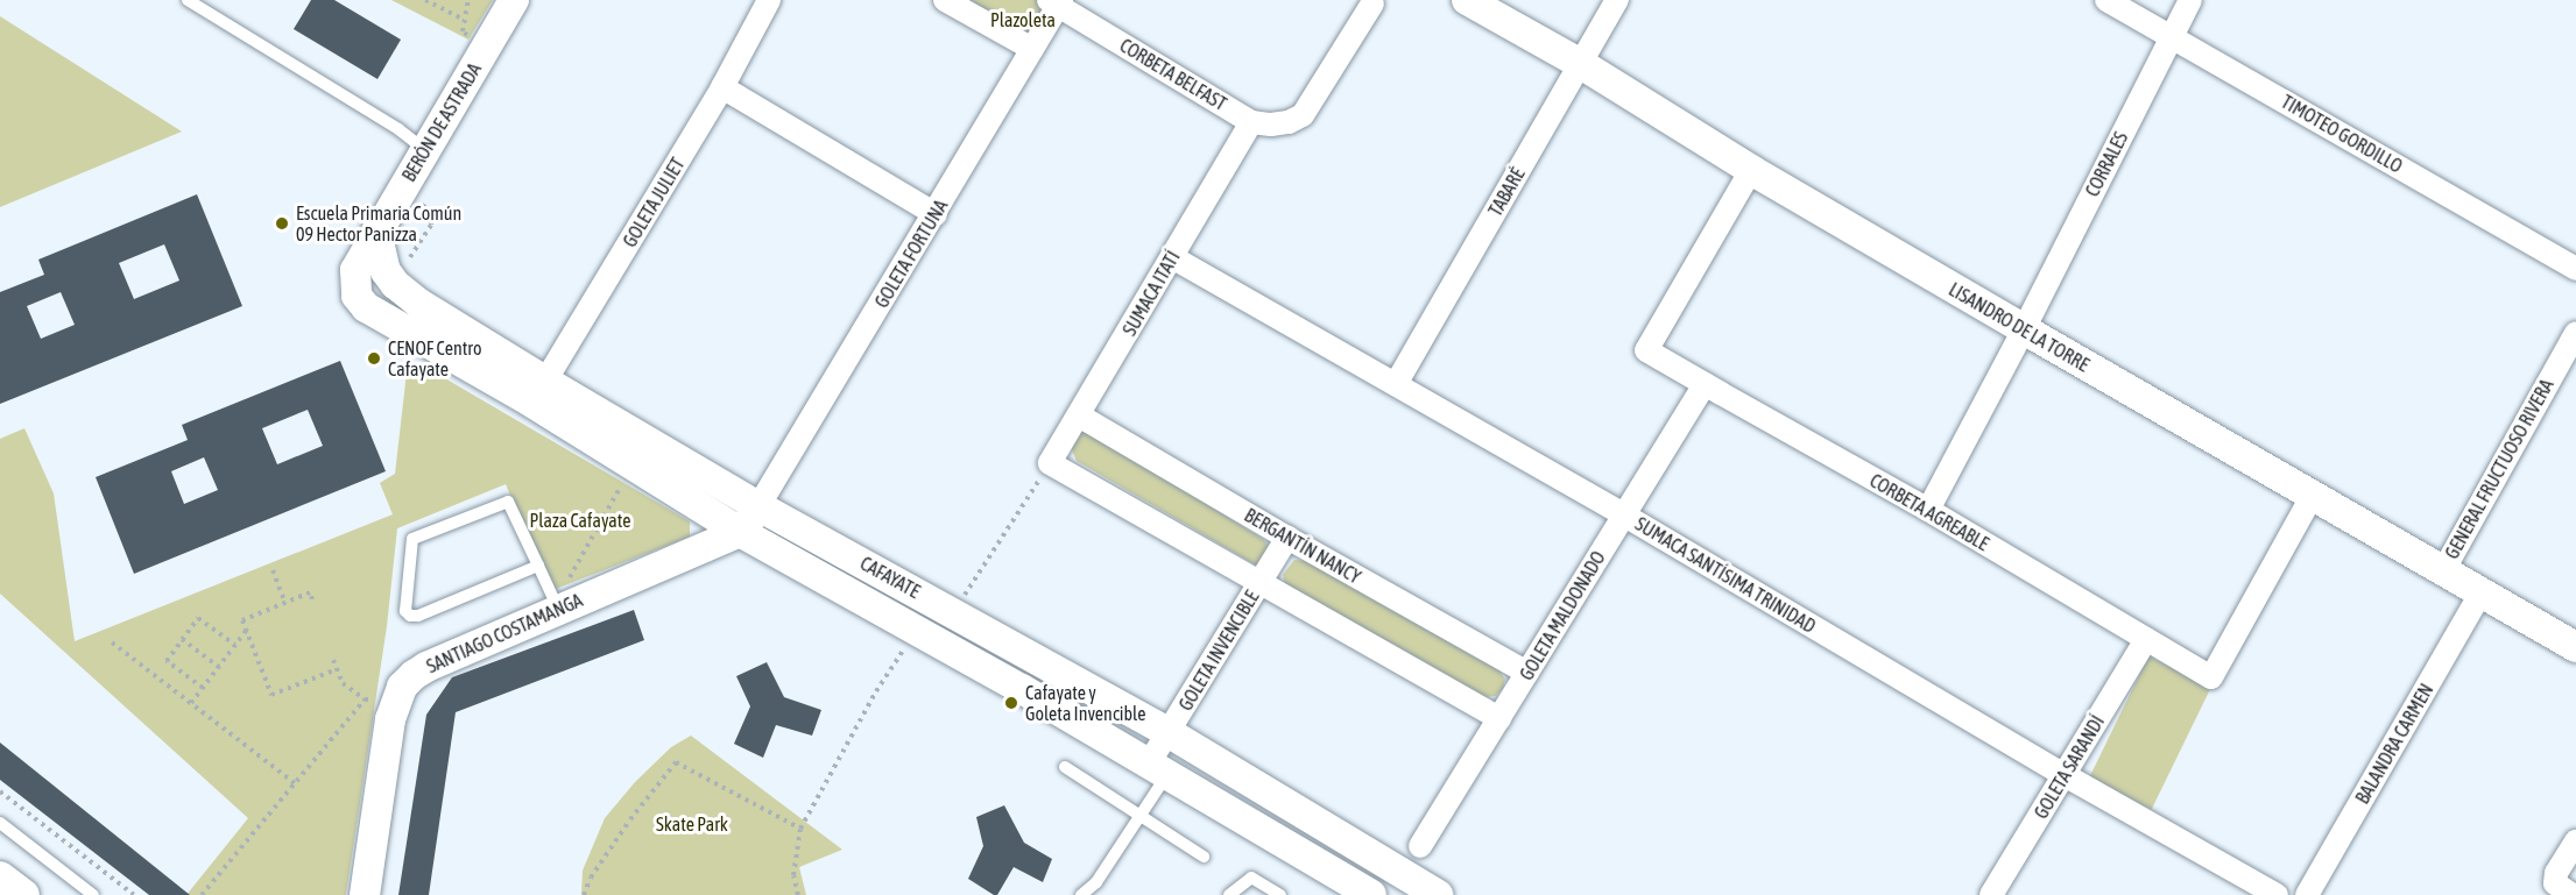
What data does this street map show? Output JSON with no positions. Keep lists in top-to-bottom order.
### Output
{
  "streets": {
    "street": [
      "CORBETA BELFAST",
      "BERÓN DE ASTRADA",
      "TIMOTEO GORDILLO",
      "CORRALES",
      "TABARÉ",
      "GOLETA JULIET",
      "GOLETA FORTUNA",
      "SUMACA ITATÍ",
      "LISANDRO DE LA TORRE",
      "GENERAL FRUCTUOSO RIVERA",
      "CORBETA AGREABLE",
      "BERGANTÍN NANCY",
      "SUMACA SANTÍSIMA TRINIDAD",
      "CAFAYATE",
      "GOLETA MALDONADO",
      "SANTIAGO COSTAMANGA",
      "GOLETA INVENCIBLE",
      "BALANDRA CARMEN",
      "GOLETA SARANDÍ"
    ]
  },
  "crossings": [
    ["CORBETA BELFAST", "GOLETA FORTUNA"],
    ["CORBETA BELFAST", "SUMACA ITATÍ"],
    ["BERÓN DE ASTRADA", "CAFAYATE"],
    ["TIMOTEO GORDILLO", "CORRALES"],
    ["CORRALES", "LISANDRO DE LA TORRE"],
    ["CORRALES", "CORBETA AGREABLE"],
    ["TABARÉ", "LISANDRO DE LA TORRE"],
    ["TABARÉ", "SUMACA SANTÍSIMA TRINIDAD"],
    ["GOLETA JULIET", "CAFAYATE"],
    ["GOLETA FORTUNA", "CAFAYATE"],
    ["SUMACA ITATÍ", "BERGANTÍN NANCY"],
    ["SUMACA ITATÍ", "SUMACA SANTÍSIMA TRINIDAD"],
    ["LISANDRO DE LA TORRE", "GENERAL FRUCTUOSO RIVERA"],
    ["LISANDRO DE LA TORRE", "CORBETA AGREABLE"],
    ["LISANDRO DE LA TORRE", "BALANDRA CARMEN"],
    ["CORBETA AGREABLE", "GOLETA MALDONADO"],
    ["CORBETA AGREABLE", "GOLETA SARANDÍ"],
    ["BERGANTÍN NANCY", "GOLETA MALDONADO"],
    ["BERGANTÍN NANCY", "GOLETA INVENCIBLE"],
    ["SUMACA SANTÍSIMA TRINIDAD", "GOLETA MALDONADO"],
    ["SUMACA SANTÍSIMA TRINIDAD", "GOLETA SARANDÍ"],
    ["CAFAYATE", "SANTIAGO COSTAMANGA"],
    ["CAFAYATE", "GOLETA INVENCIBLE"]
  ],
  "parks": ["Plazoleta", "Plaza Cafayate", "Skate Park"],
  "places": ["Escuela Primaria Común 09 Hector Panizza", "CENOF Centro Cafayate", "Cafayate y Goleta Invencible"]
}
